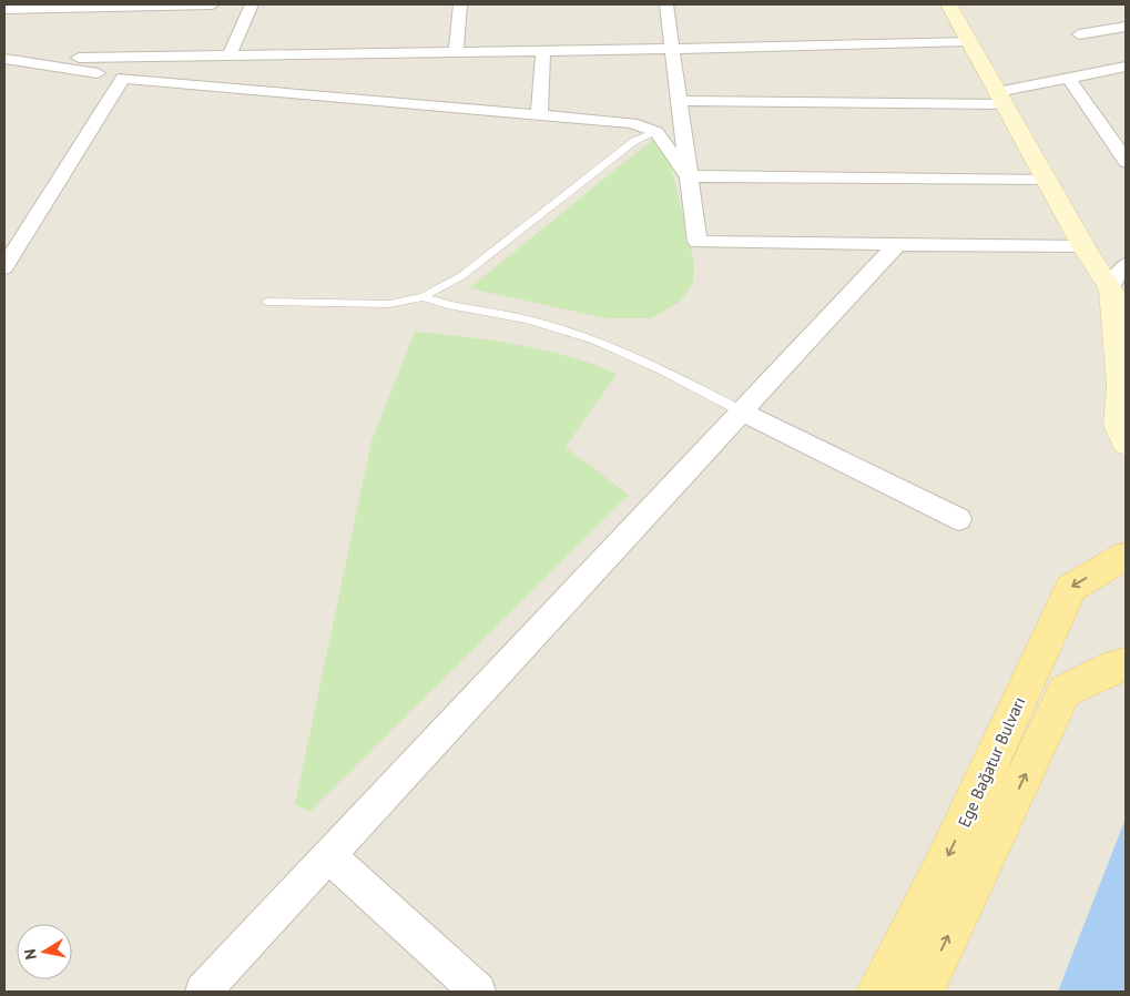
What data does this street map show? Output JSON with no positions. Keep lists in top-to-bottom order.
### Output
{
  "streets": {
    "main road": ["Ege Bağatur Bulvarı"]
  },
  "north": "left"
}
